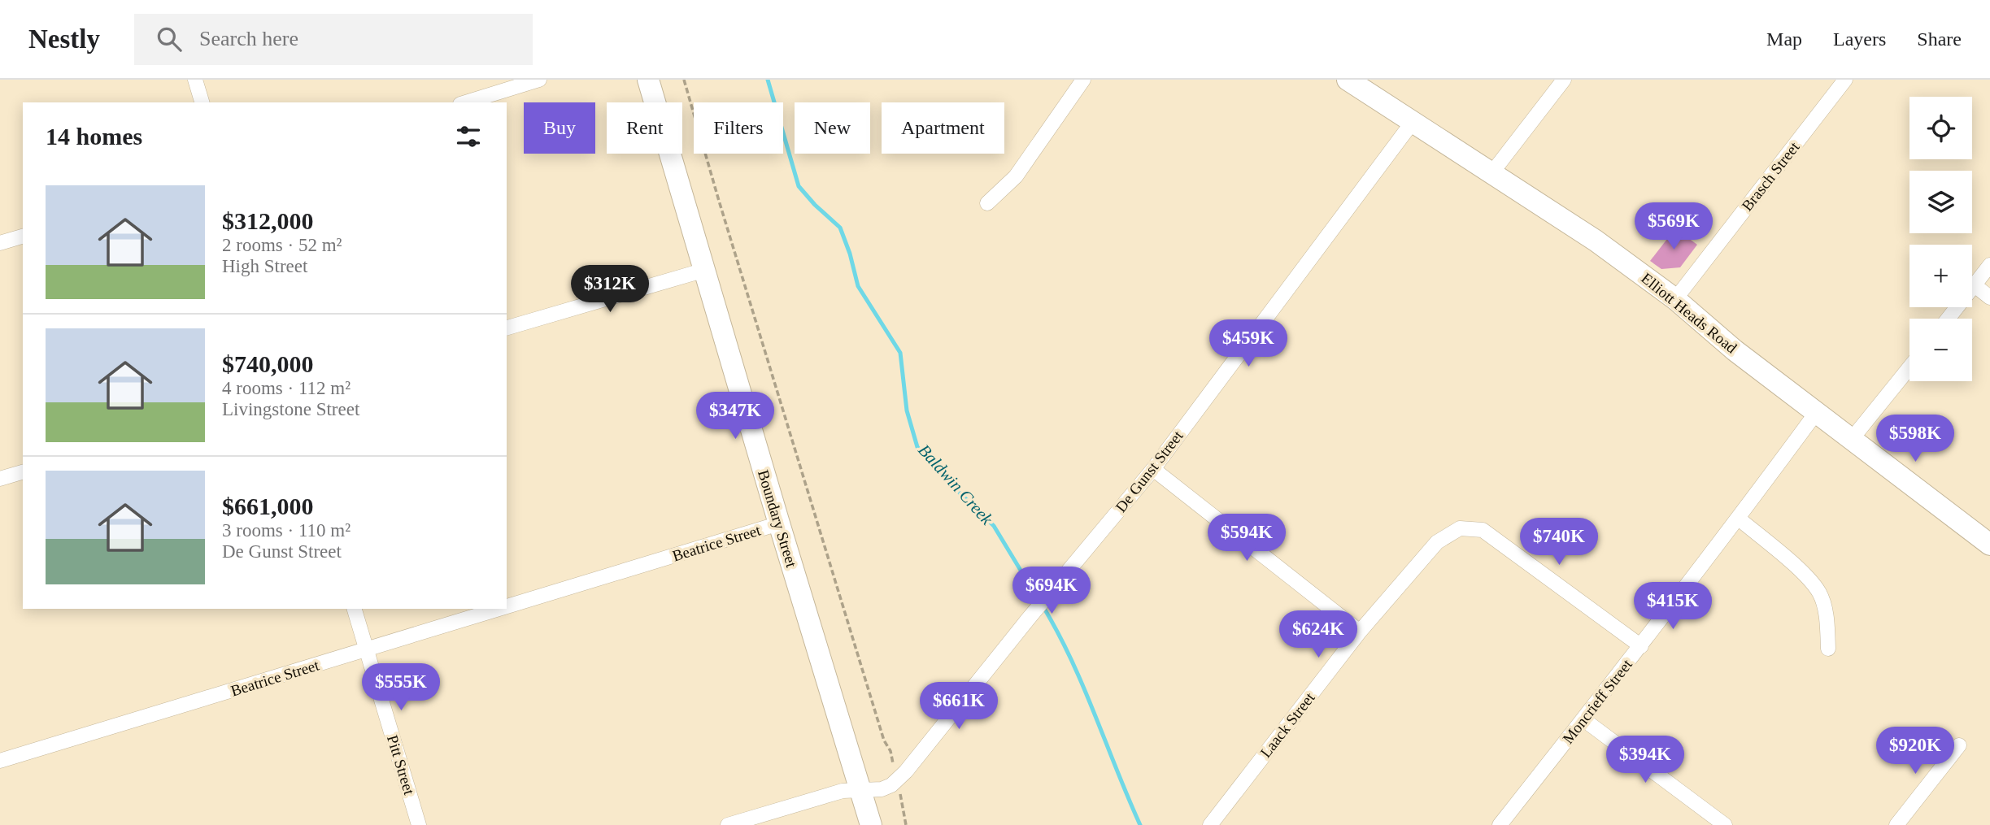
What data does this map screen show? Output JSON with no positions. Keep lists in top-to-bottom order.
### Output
{
  "streets": {
    "street": [
      "Brasch Street",
      "Elliott Heads Road",
      "De Gunst Street",
      "Boundary Street",
      "Beatrice Street",
      "Moncrieff Street",
      "Laack Street",
      "Pitt Street"
    ]
  },
  "crossings": [
    ["Brasch Street", "Elliott Heads Road"],
    ["Elliott Heads Road", "De Gunst Street"],
    ["Elliott Heads Road", "Moncrieff Street"],
    ["De Gunst Street", "Boundary Street"],
    ["Boundary Street", "Beatrice Street"],
    ["Beatrice Street", "Pitt Street"],
    ["Moncrieff Street", "Laack Street"]
  ],
  "water": ["Baldwin Creek"],
  "page": {
    "header": "Nestly",
    "search": "Search here",
    "nav": ["Map", "Layers", "Share"],
    "map_buttons": ["+", "−"],
    "chip": [
      "Buy",
      "Rent",
      "Filters",
      "New",
      "Apartment"
    ],
    "heading": "14 homes",
    "list": [
      {
        "name": "$312,000",
        "note": "2 rooms · 52 m² · High Street"
      },
      {
        "name": "$740,000",
        "note": "4 rooms · 112 m² · Livingstone Street"
      },
      {
        "name": "$661,000",
        "note": "3 rooms · 110 m² · De Gunst Street"
      }
    ],
    "price": [
      "$569K",
      "$312K",
      "$459K",
      "$347K",
      "$598K",
      "$594K",
      "$740K",
      "$694K",
      "$415K",
      "$624K",
      "$555K",
      "$661K",
      "$920K",
      "$394K"
    ]
  }
}
